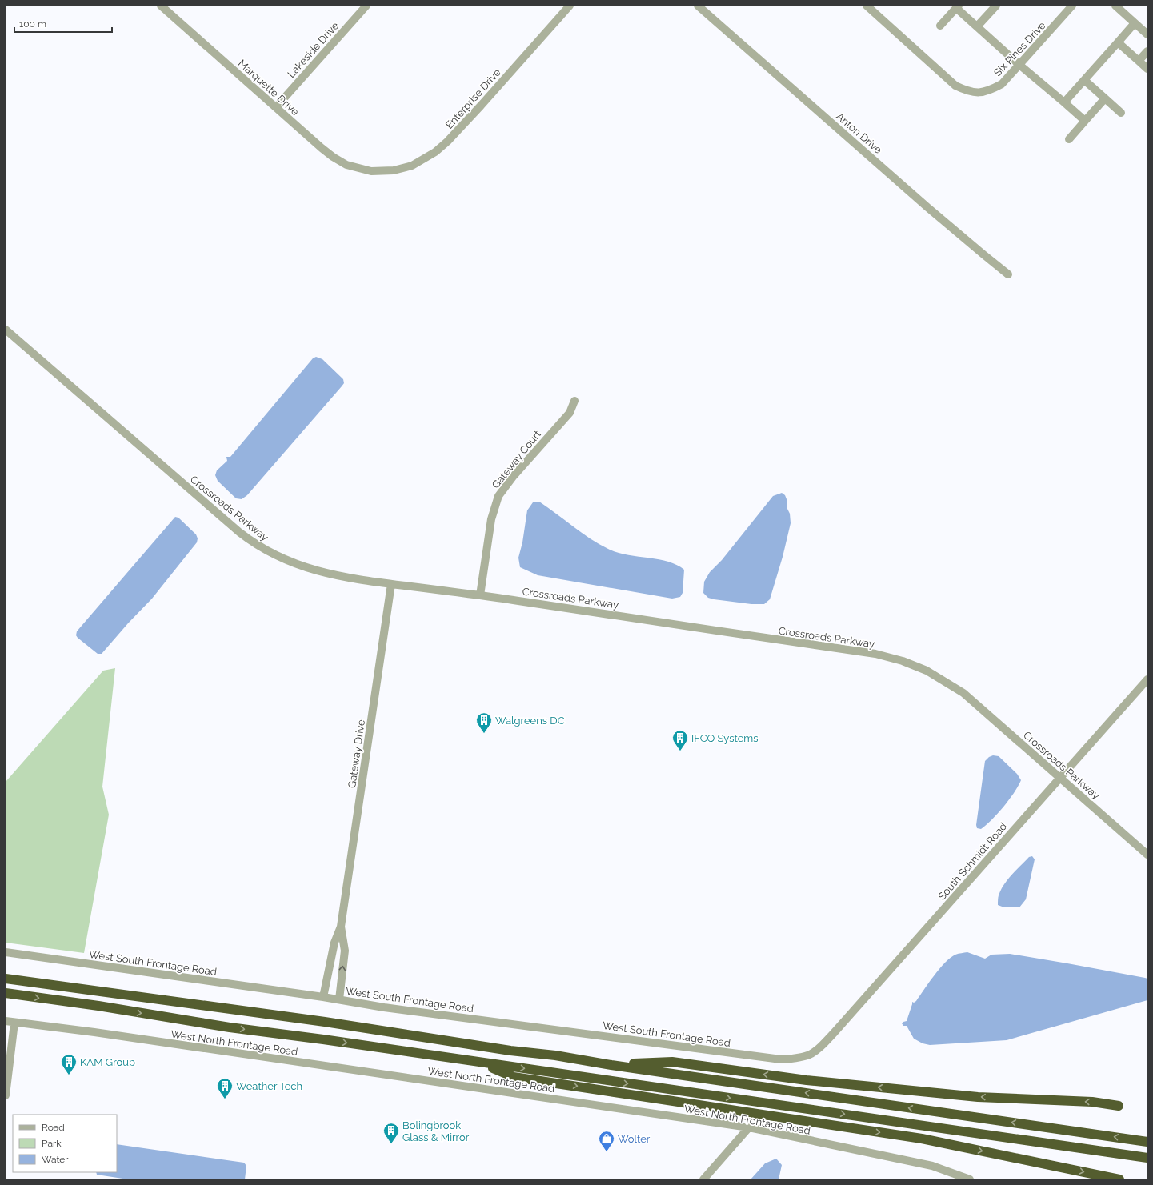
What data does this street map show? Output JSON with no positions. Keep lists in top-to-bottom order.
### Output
{
  "streets": {
    "street": [
      "Six Pines Drive",
      "Lakeside Drive",
      "Marquette Drive",
      "Enterprise Drive",
      "Anton Drive",
      "Gateway Court",
      "Crossroads Parkway",
      "Gateway Drive",
      "South Schmidt Road",
      "West South Frontage Road",
      "West North Frontage Road"
    ]
  },
  "crossings": [
    ["Lakeside Drive", "Marquette Drive"],
    ["Marquette Drive", "Enterprise Drive"],
    ["Gateway Court", "Crossroads Parkway"],
    ["Crossroads Parkway", "Gateway Drive"],
    ["Crossroads Parkway", "South Schmidt Road"],
    ["Gateway Drive", "West South Frontage Road"],
    ["South Schmidt Road", "West South Frontage Road"]
  ],
  "places": {
    "building": [
      "Walgreens DC",
      "IFCO Systems",
      "KAM Group",
      "Weather Tech",
      "Bolingbrook Glass & Mirror"
    ],
    "shop": ["Wolter"]
  },
  "legend": ["Road", "Park", "Water"],
  "scale_bar": "100 m"
}
